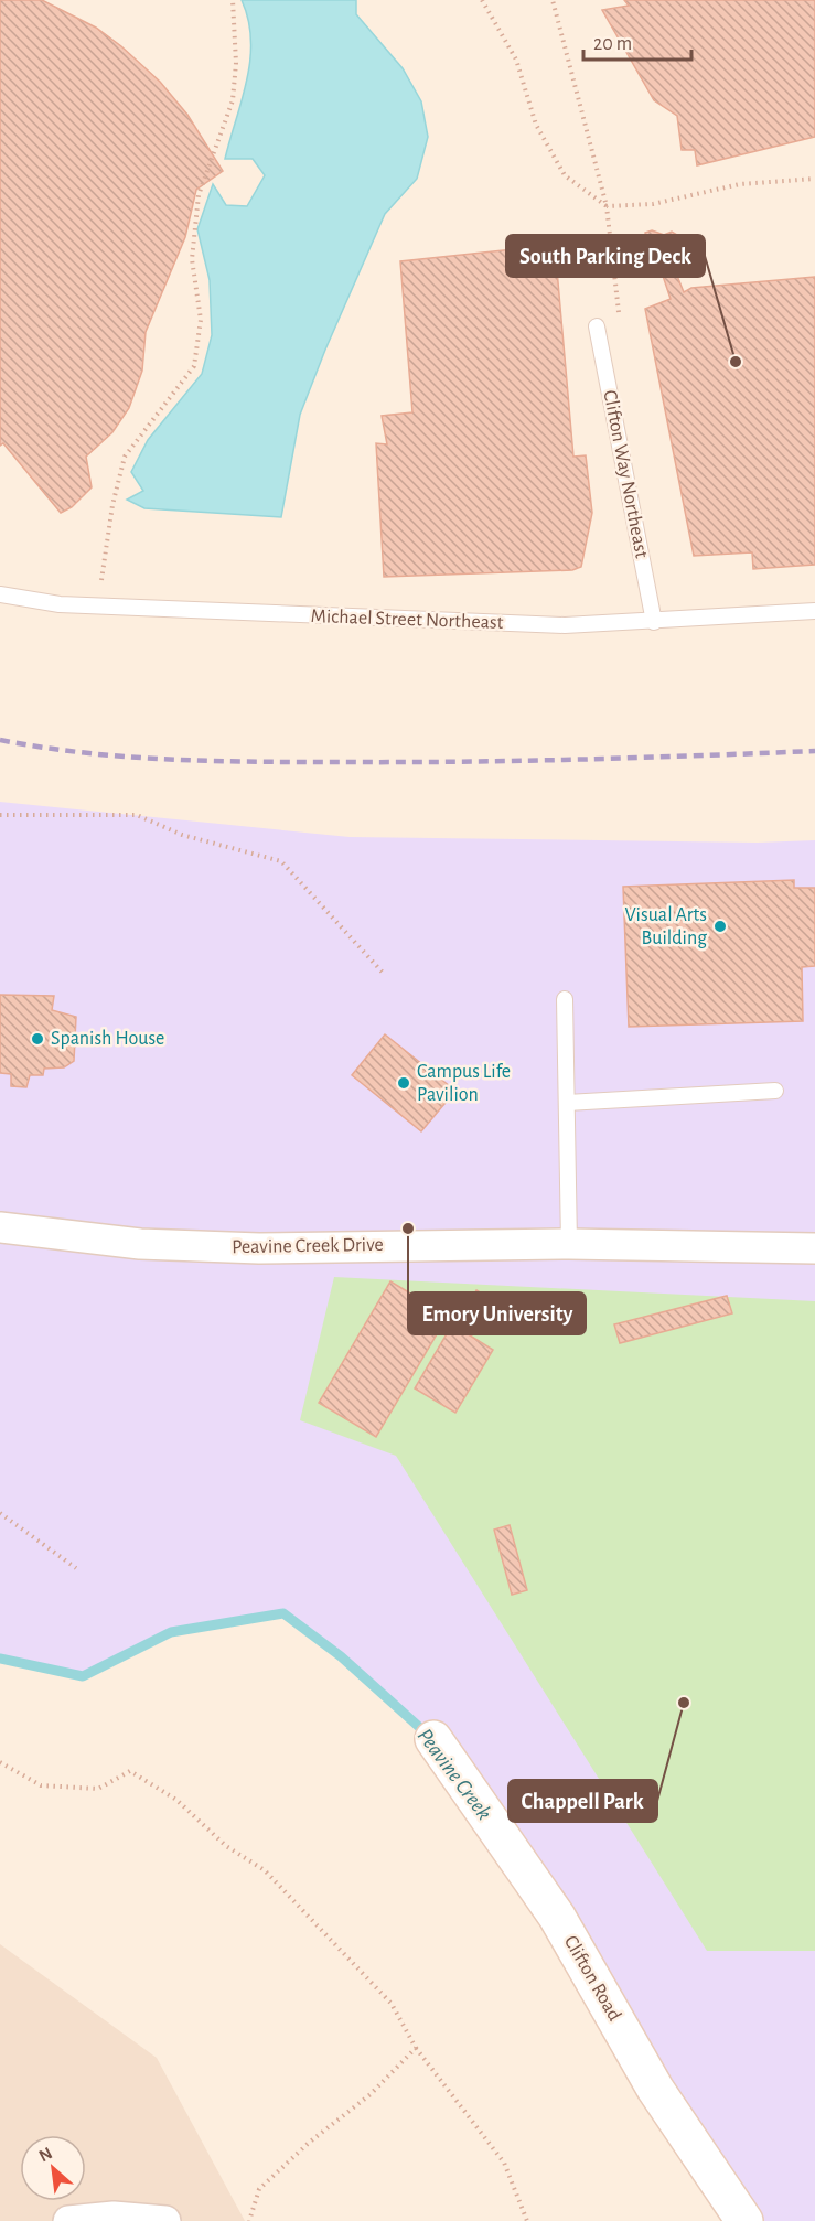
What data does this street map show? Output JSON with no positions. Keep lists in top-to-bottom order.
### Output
{
  "streets": {
    "main road": ["Clifton Road"],
    "street": ["Peavine Creek Drive"],
    "lane": ["Clifton Way Northeast", "Michael Street Northeast"]
  },
  "crossings": [
    ["Clifton Way Northeast", "Michael Street Northeast"]
  ],
  "water": ["Peavine Creek"],
  "places": [
    "South Parking Deck",
    "Visual Arts Building",
    "Spanish House",
    "Campus Life Pavilion",
    "Emory University",
    "Chappell Park"
  ],
  "scale_bar": "20 m",
  "north": "top left"
}
